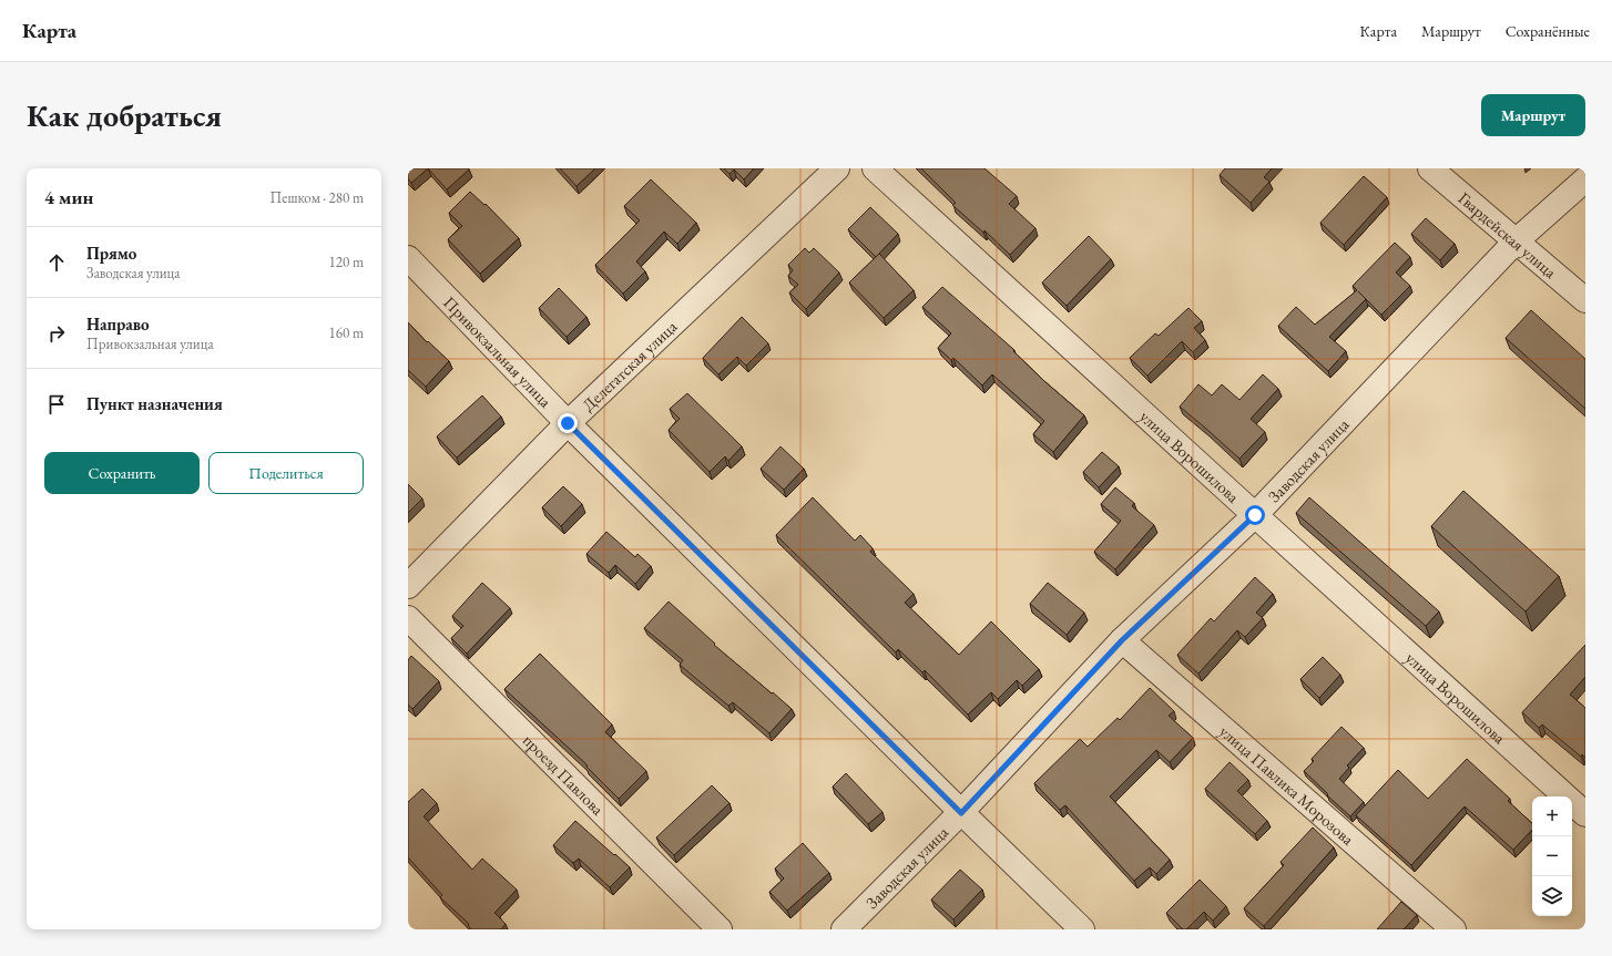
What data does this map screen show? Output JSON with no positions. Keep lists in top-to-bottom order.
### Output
{
  "streets": {
    "street": [
      "Гвардейская улица",
      "Привокзальная улица",
      "Делегатская улица",
      "улица Ворошилова",
      "Заводская улица",
      "проезд Павлова",
      "улица Павлика Морозова"
    ]
  },
  "crossings": [
    ["Гвардейская улица", "Заводская улица"],
    ["Привокзальная улица", "Делегатская улица"],
    ["Привокзальная улица", "Заводская улица"],
    ["улица Ворошилова", "Заводская улица"],
    ["Заводская улица", "улица Павлика Морозова"]
  ],
  "page": {
    "header": "Карта",
    "nav": ["Карта", "Маршрут", "Сохранённые"],
    "buttons": [
      "Маршрут",
      ["Сохранить", "Поделиться"]
    ],
    "title": "Как добраться",
    "heading": ["4 мин", "Пешком · 280 m"],
    "list": [
      ["Прямо", "Заводская улица", "120 m"],
      ["Направо", "Привокзальная улица", "160 m"],
      "Пункт назначения"
    ],
    "map_buttons": ["+", "−"]
  }
}
